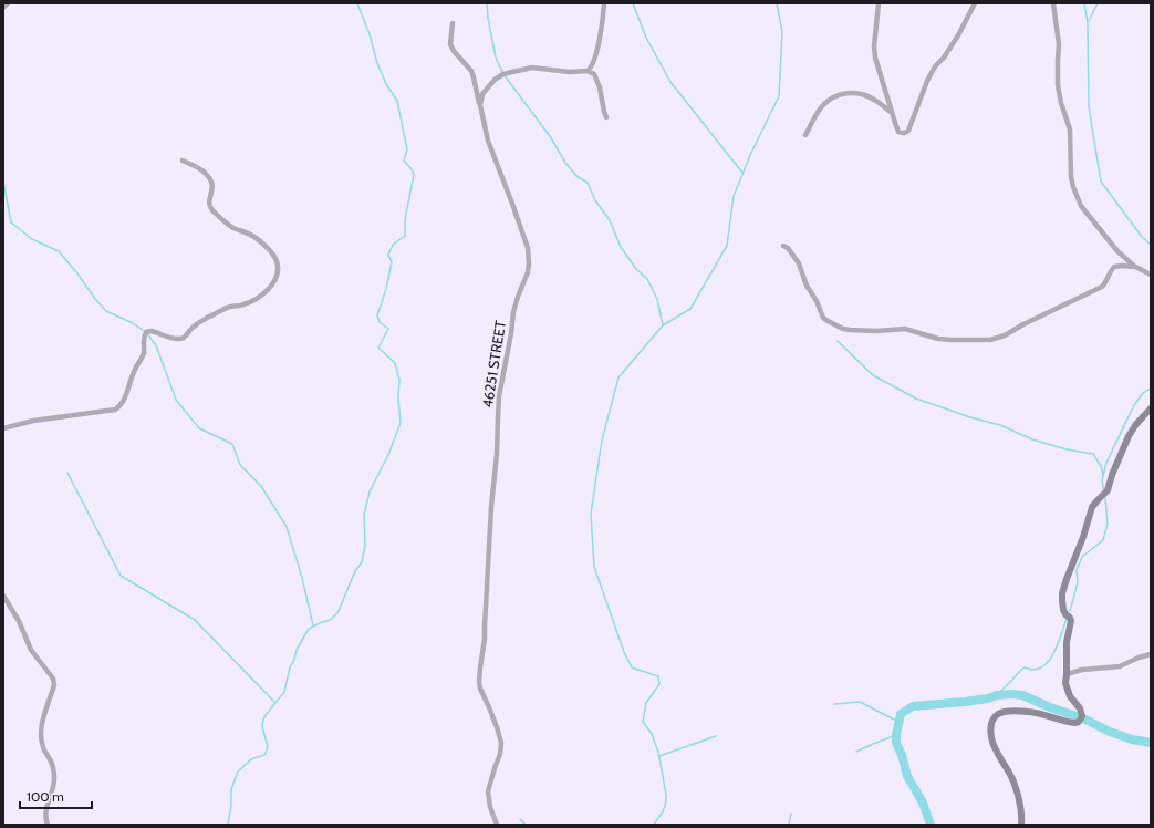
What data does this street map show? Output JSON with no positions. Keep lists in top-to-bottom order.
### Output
{
  "streets": {
    "street": ["46251 STREET"]
  },
  "scale_bar": "100 m"
}
